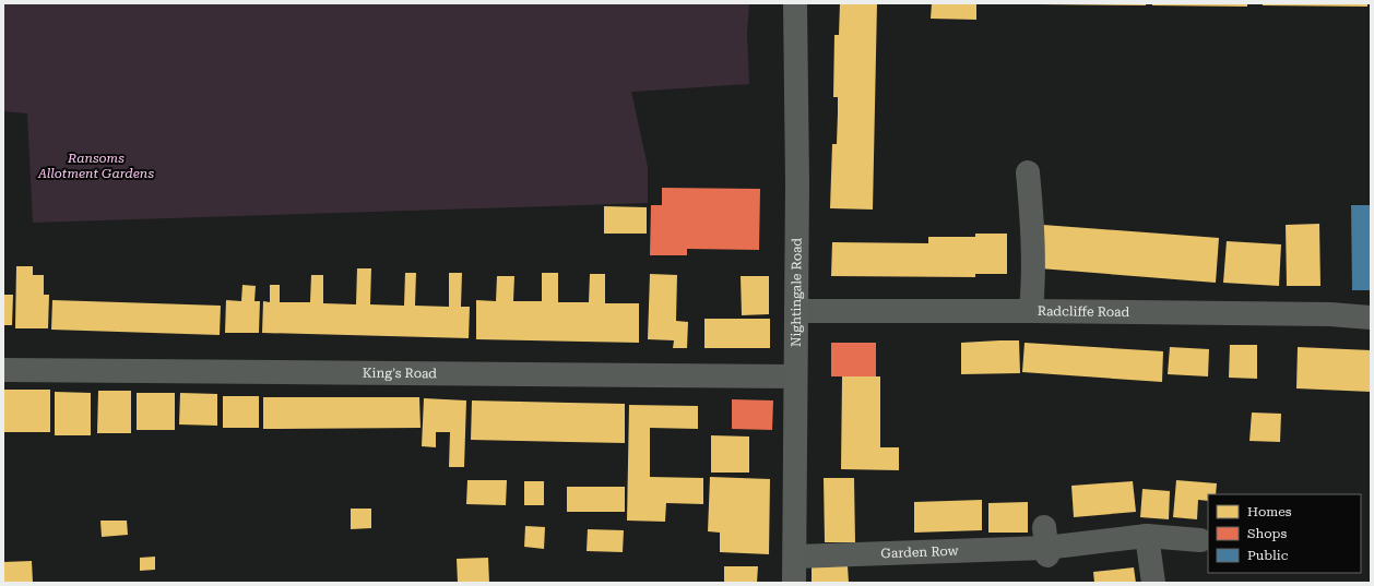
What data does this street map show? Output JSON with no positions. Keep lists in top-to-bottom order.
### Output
{
  "streets": {
    "main road": ["Nightingale Road"],
    "street": ["Radcliffe Road", "King's Road", "Garden Row"]
  },
  "crossings": [
    ["Nightingale Road", "Radcliffe Road"],
    ["Nightingale Road", "King's Road"],
    ["Nightingale Road", "Garden Row"]
  ],
  "parks": ["Ransoms Allotment Gardens"],
  "legend": ["Homes", "Shops", "Public"]
}
